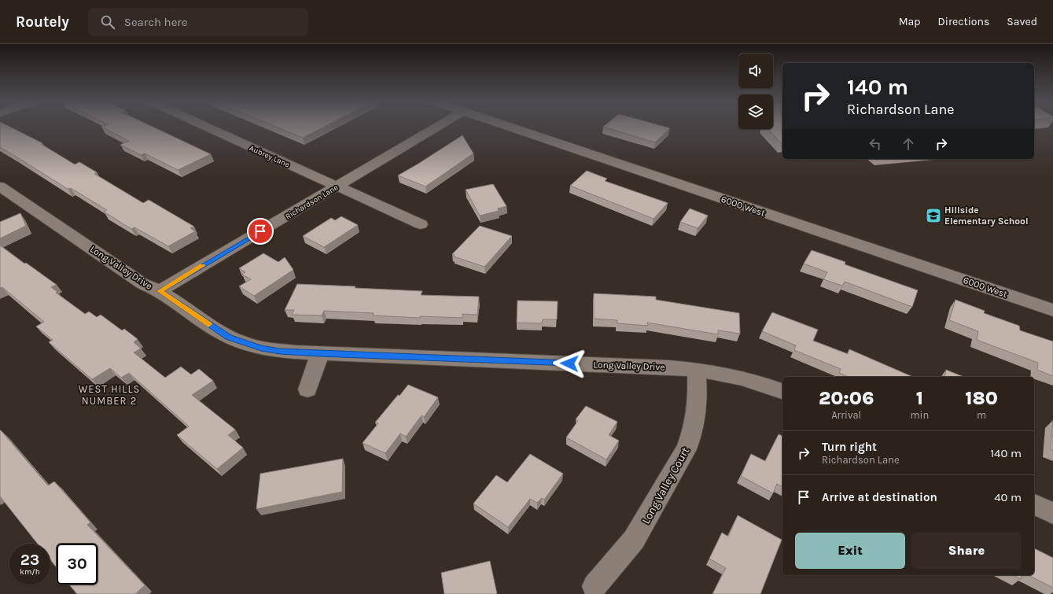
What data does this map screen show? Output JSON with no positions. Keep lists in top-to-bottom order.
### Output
{
  "streets": {
    "street": [
      "Aubrey Lane",
      "Richardson Lane",
      "6000 West",
      "Long Valley Drive",
      "Long Valley Court"
    ]
  },
  "crossings": [
    ["Aubrey Lane", "Richardson Lane"],
    ["Richardson Lane", "Long Valley Drive"],
    ["Long Valley Drive", "Long Valley Court"]
  ],
  "districts": ["WEST HILLS NUMBER 2"],
  "places": {
    "school or university": ["Hillside Elementary School"]
  },
  "page": {
    "header": "Routely",
    "search": "Search here",
    "nav": ["Map", "Directions", "Saved"],
    "turn": ["140 m", "Richardson Lane"],
    "eta": [
      "20:06",
      "Arrival",
      "1",
      "min",
      "180",
      "m"
    ],
    "list": [
      {
        "name": "Turn right",
        "note": "Richardson Lane",
        "value": "140 m"
      },
      {
        "name": "Arrive at destination",
        "value": "40 m"
      }
    ],
    "buttons": ["Exit", "Share"],
    "speed": "23 km/h",
    "limit": "30"
  }
}
